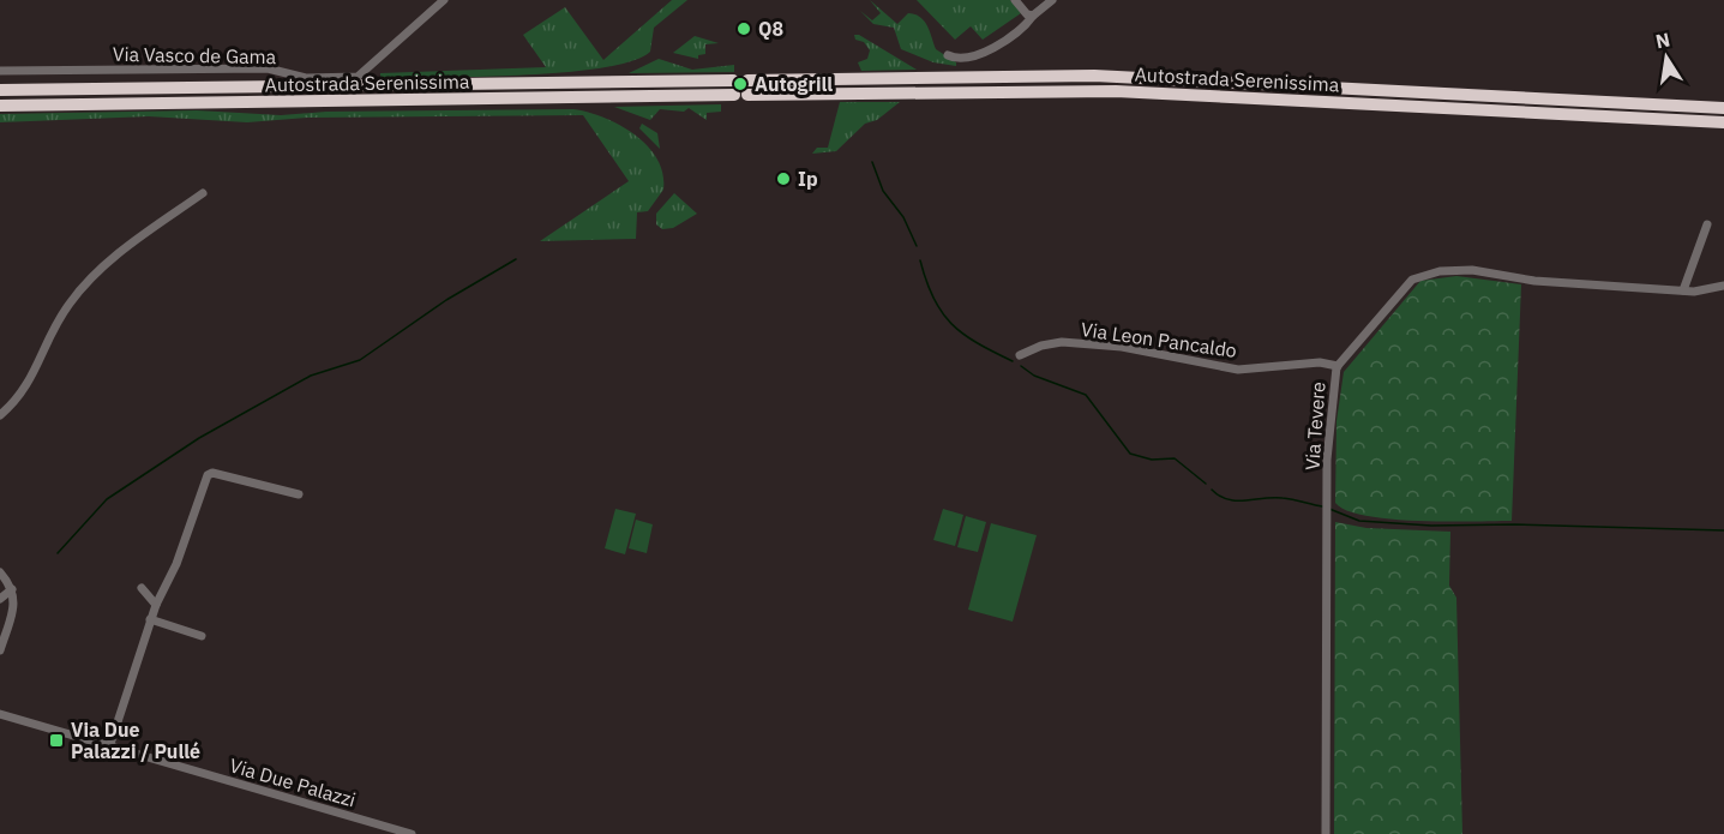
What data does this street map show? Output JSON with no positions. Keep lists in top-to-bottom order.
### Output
{
  "streets": {
    "highway": ["Autostrada Serenissima"],
    "street": [
      "Via Vasco de Gama",
      "Via Leon Pancaldo",
      "Via Tevere",
      "Via Due Palazzi"
    ]
  },
  "crossings": [
    ["Via Leon Pancaldo", "Via Tevere"]
  ],
  "places": {
    "other": ["Q8", "Autogrill", "Ip"],
    "transit": ["Via Due Palazzi / Pullé"]
  },
  "north": "top"
}
